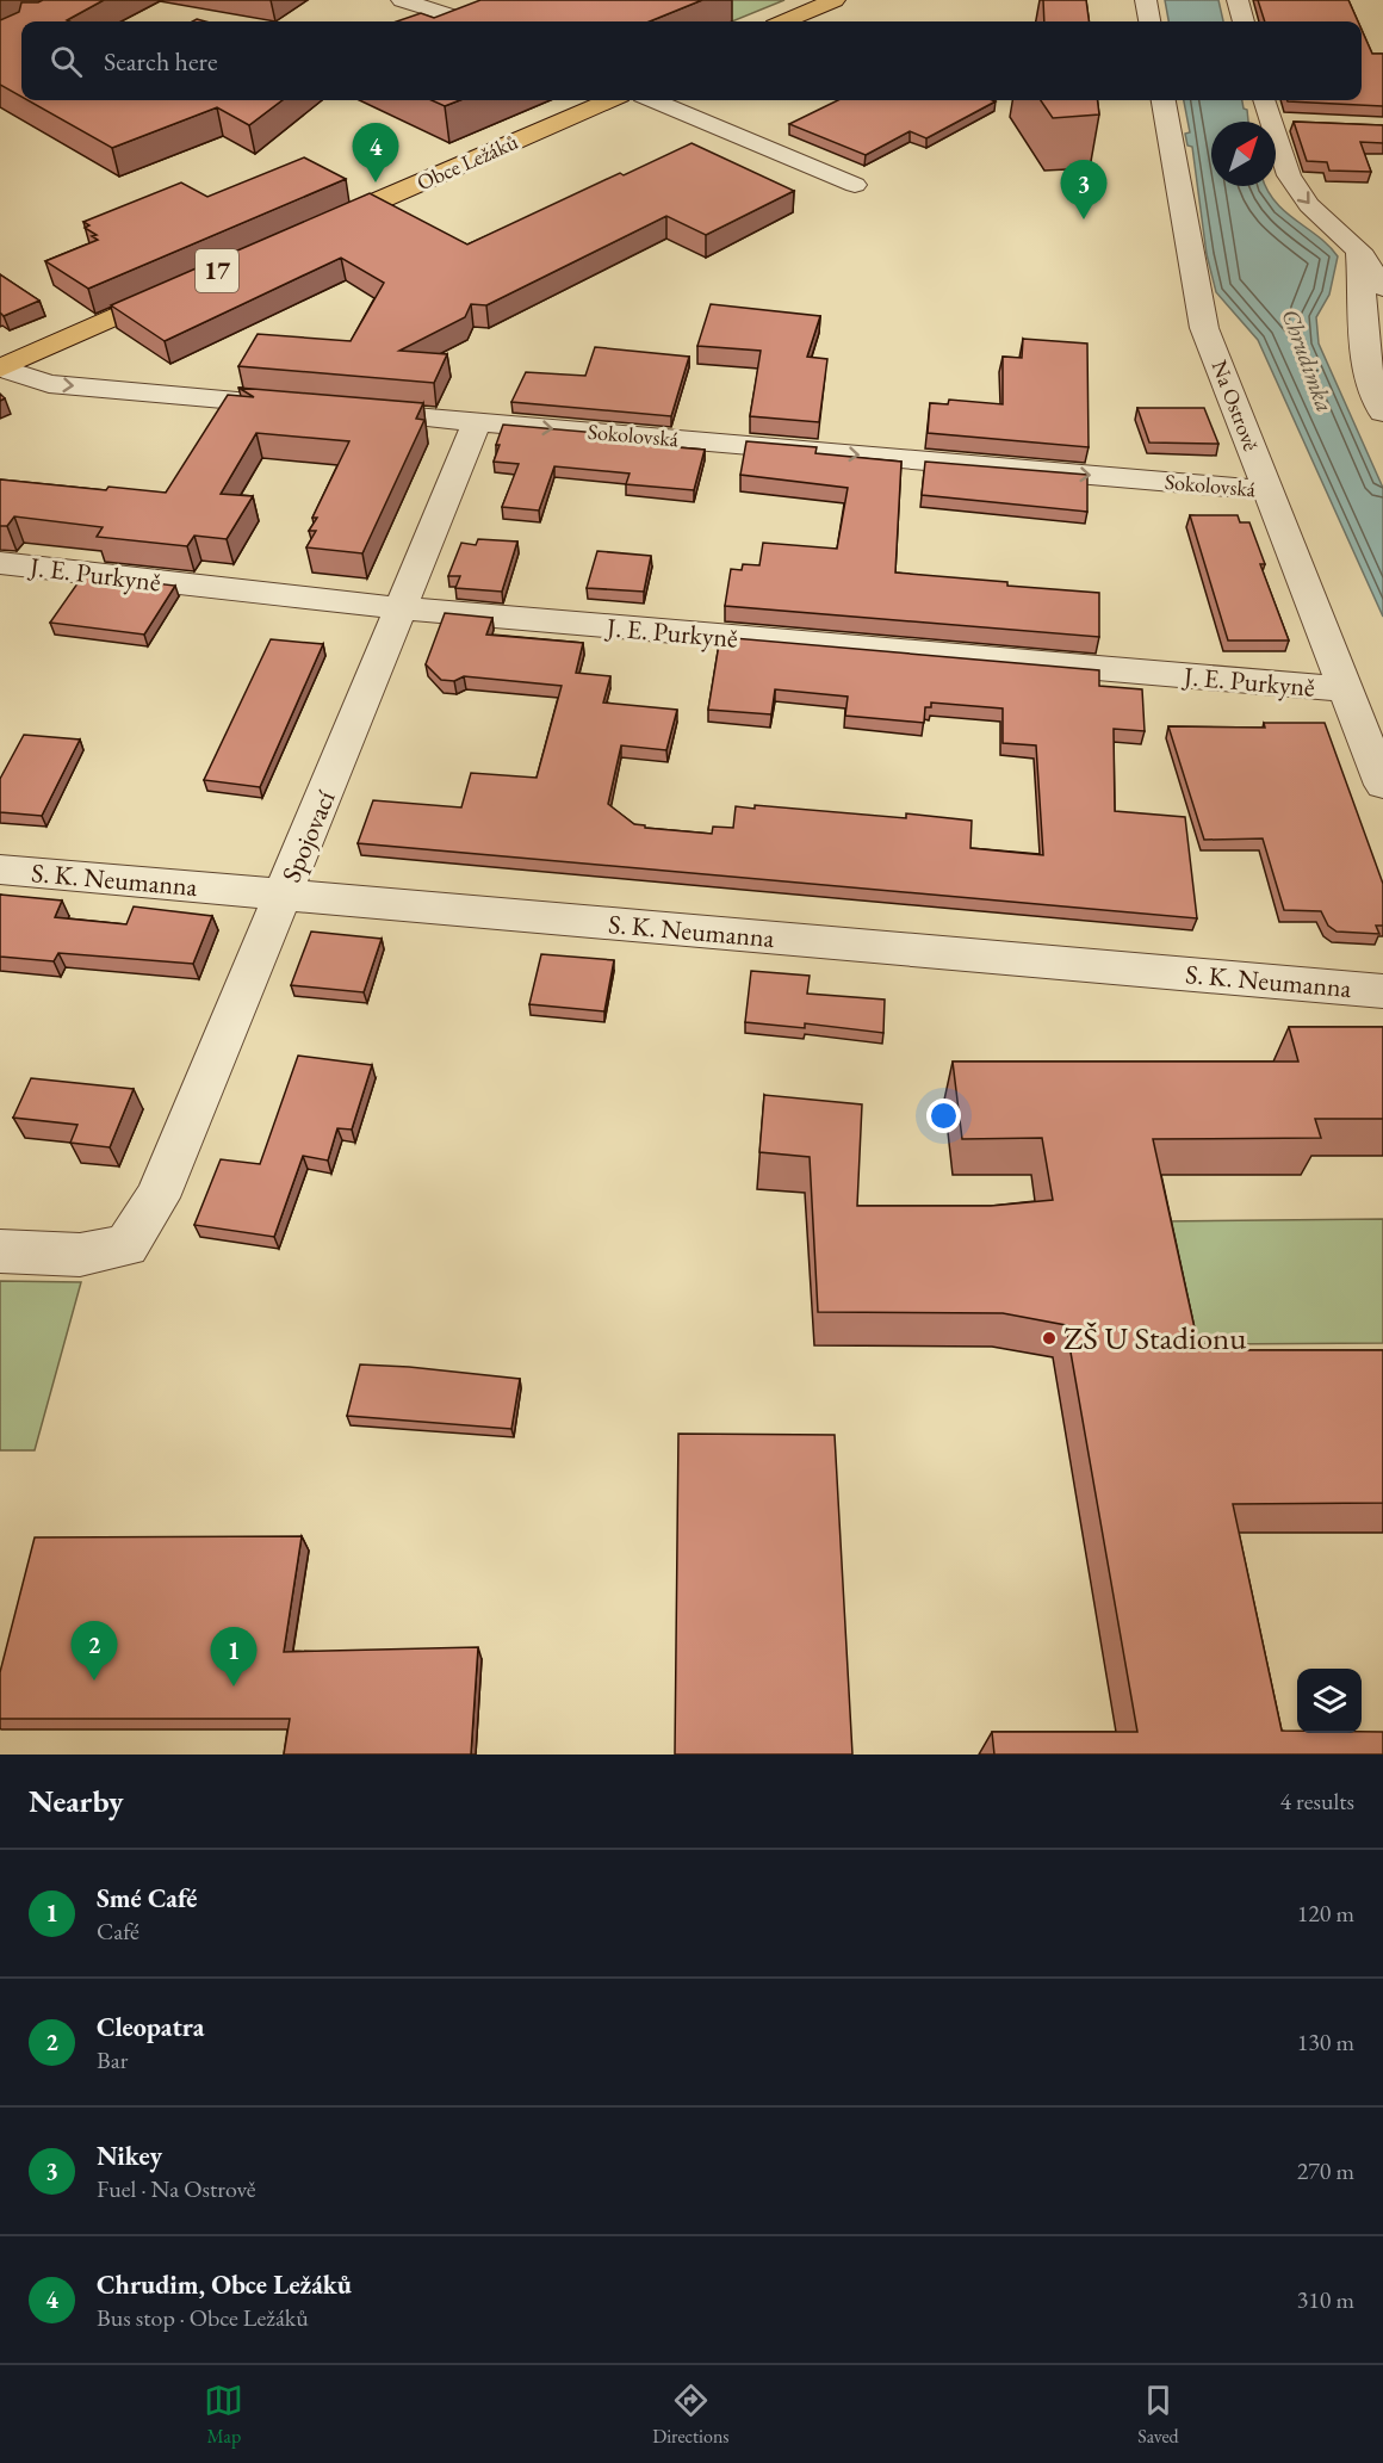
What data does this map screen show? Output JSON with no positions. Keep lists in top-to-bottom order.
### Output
{
  "streets": {
    "main road": ["Obce Ležáků", "17"],
    "street": [
      "Na Ostrově",
      "Sokolovská",
      "J. E. Purkyně",
      "Spojovací",
      "S. K. Neumanna"
    ]
  },
  "crossings": [
    ["Na Ostrově", "Sokolovská"],
    ["Na Ostrově", "J. E. Purkyně"],
    ["Sokolovská", "Spojovací"],
    ["J. E. Purkyně", "Spojovací"],
    ["Spojovací", "S. K. Neumanna"]
  ],
  "one_way": ["Sokolovská"],
  "water": ["Chrudimka"],
  "places": ["ZŠ U Stadionu"],
  "north": "top right",
  "page": {
    "search": "Search here",
    "pins": [
      "4",
      "3",
      "2",
      "1"
    ],
    "heading": ["Nearby", "4 results"],
    "list": [
      {
        "mark": "1",
        "name": "Smé Café",
        "note": "Café",
        "value": "120 m"
      },
      {
        "mark": "2",
        "name": "Cleopatra",
        "note": "Bar",
        "value": "130 m"
      },
      {
        "mark": "3",
        "name": "Nikey",
        "note": "Fuel · Na Ostrově",
        "value": "270 m"
      },
      {
        "mark": "4",
        "name": "Chrudim, Obce Ležáků",
        "note": "Bus stop · Obce Ležáků",
        "value": "310 m"
      }
    ],
    "nav": ["Map", "Directions", "Saved"]
  }
}
